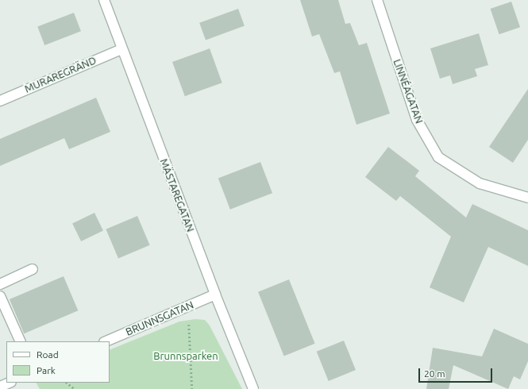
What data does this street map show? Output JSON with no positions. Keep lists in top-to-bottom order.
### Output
{
  "streets": {
    "street": [
      "MURAREGRÄND",
      "LINNÉAGATAN",
      "MÄSTAREGATAN",
      "BRUNNSGATAN"
    ]
  },
  "crossings": [
    ["MURAREGRÄND", "MÄSTAREGATAN"],
    ["MÄSTAREGATAN", "BRUNNSGATAN"]
  ],
  "parks": ["Brunnsparken"],
  "legend": ["Road", "Park"],
  "scale_bar": "20 m"
}
